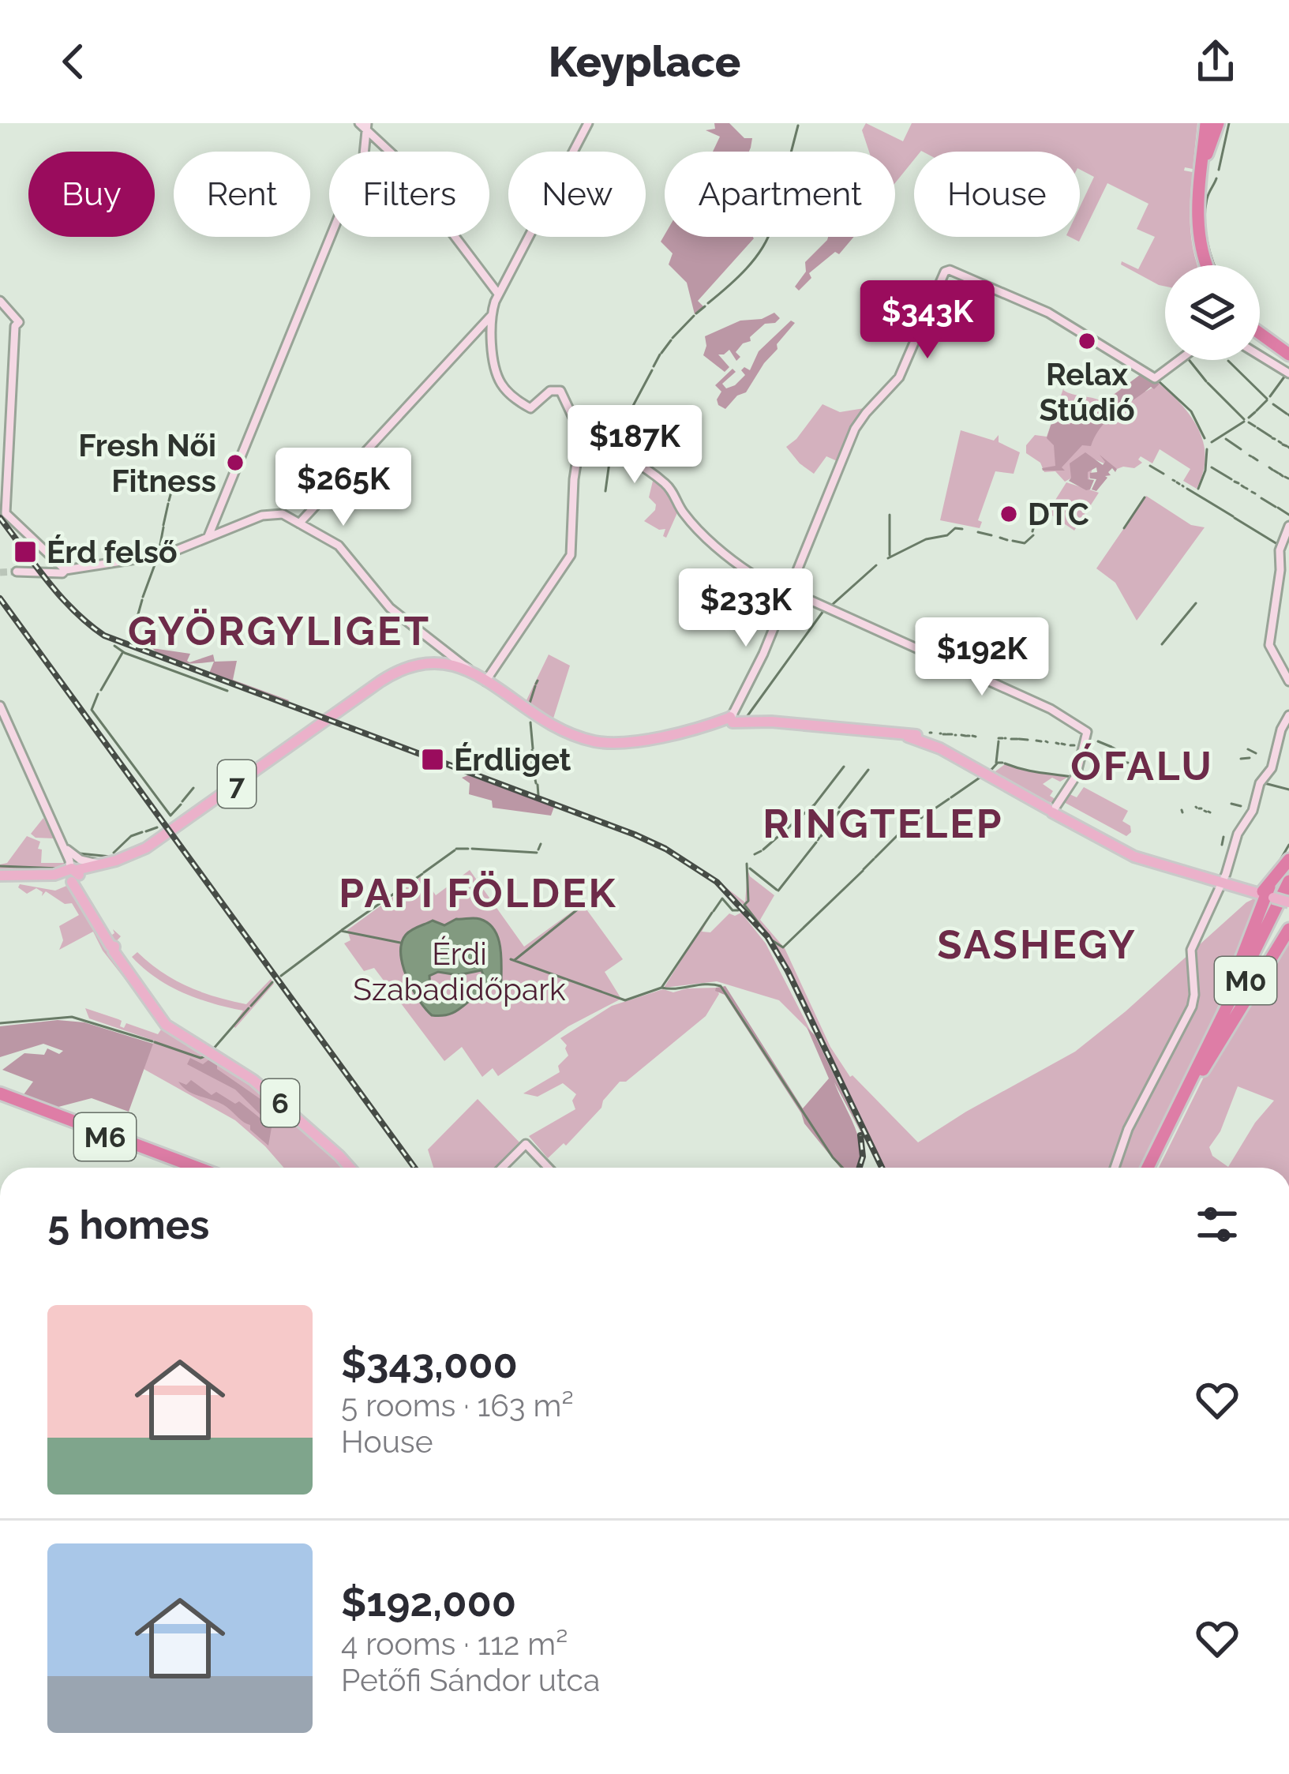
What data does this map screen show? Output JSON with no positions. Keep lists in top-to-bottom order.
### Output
{
  "streets": {
    "highway": ["M0", "M6"],
    "main road": ["7", "6"]
  },
  "crossings": [
    ["7", "6"]
  ],
  "districts": [
    "GYÖRGYLIGET",
    "ÓFALU",
    "RINGTELEP",
    "PAPI FÖLDEK",
    "SASHEGY"
  ],
  "parks": ["Érdi Szabadidőpark"],
  "places": {
    "other": ["Relax Stúdió", "Fresh Női Fitness", "DTC"],
    "transit": ["Érd felső", "Érdliget"]
  },
  "page": {
    "header": "Keyplace",
    "chip": [
      "Buy",
      "Rent",
      "Filters",
      "New",
      "Apartment",
      "House"
    ],
    "price": [
      "$343K",
      "$187K",
      "$265K",
      "$233K",
      "$192K"
    ],
    "heading": "5 homes",
    "list": [
      {
        "name": "$343,000",
        "note": "5 rooms · 163 m² · House"
      },
      {
        "name": "$192,000",
        "note": "4 rooms · 112 m² · Petőfi Sándor utca"
      }
    ]
  }
}
